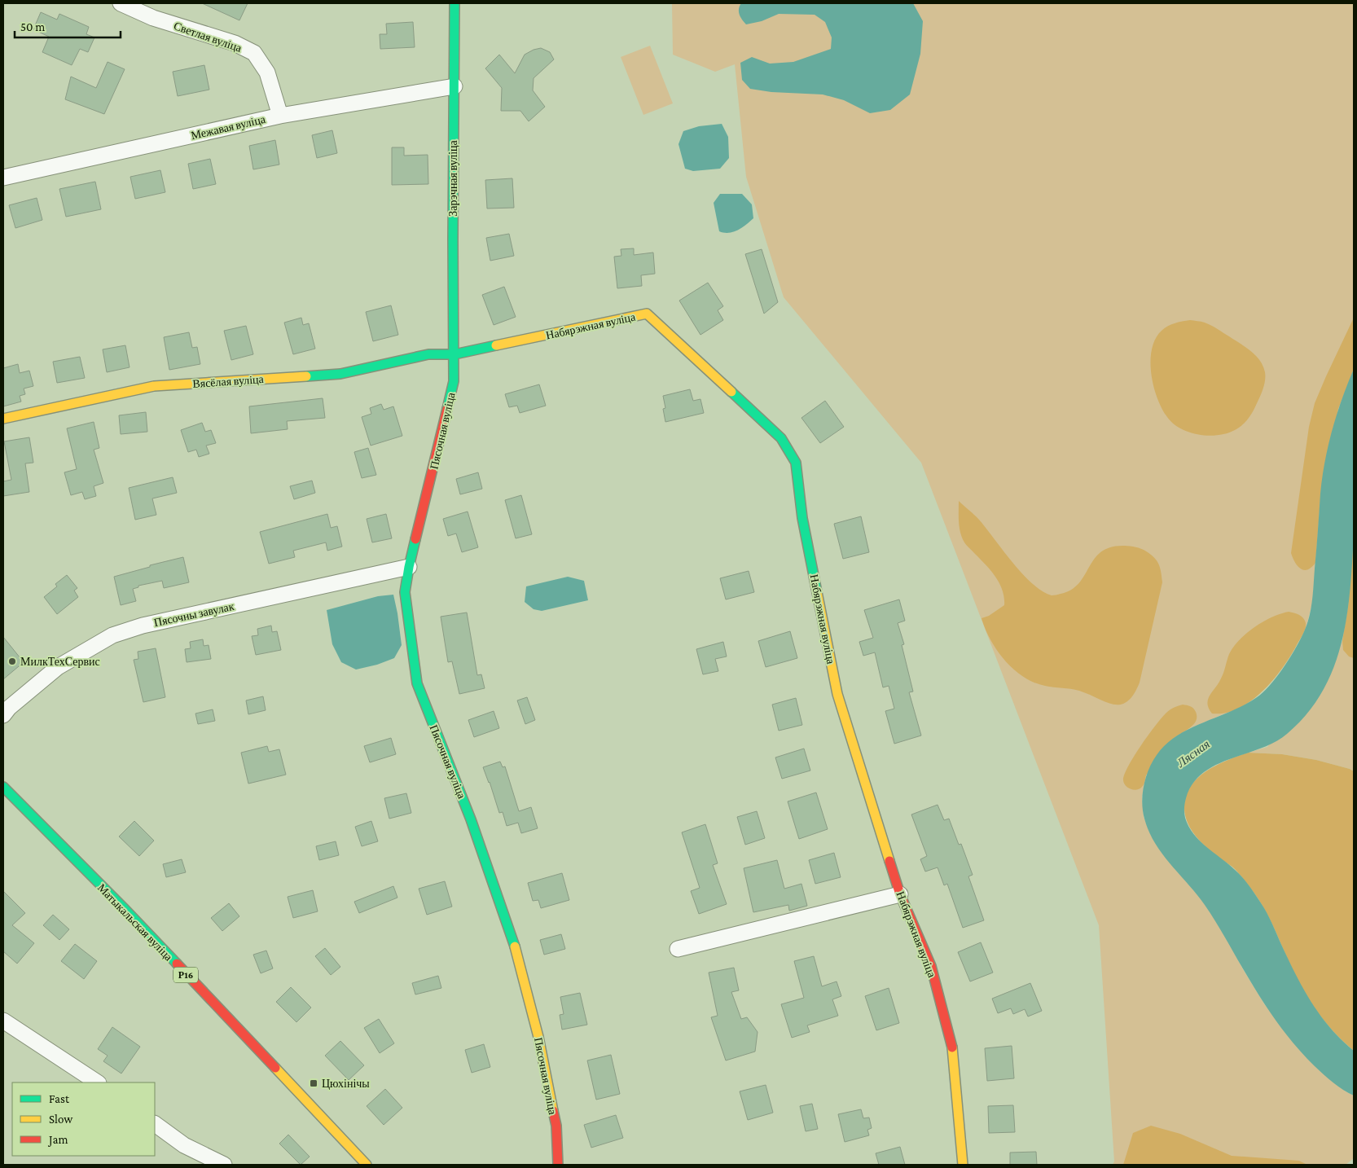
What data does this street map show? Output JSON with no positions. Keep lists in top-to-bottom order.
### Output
{
  "streets": {
    "street": [
      "Светлая вуліца",
      "Межавая вуліца",
      "Зарэчная вуліца",
      "Набярэжная вуліца",
      "Вясёлая вуліца",
      "Пясочная вуліца",
      "Пясочны завулак",
      "Матыкальская вуліца",
      "Р16"
    ]
  },
  "crossings": [
    ["Светлая вуліца", "Межавая вуліца"],
    ["Межавая вуліца", "Зарэчная вуліца"],
    ["Зарэчная вуліца", "Набярэжная вуліца"],
    ["Зарэчная вуліца", "Вясёлая вуліца"],
    ["Зарэчная вуліца", "Пясочная вуліца"],
    ["Набярэжная вуліца", "Вясёлая вуліца"],
    ["Набярэжная вуліца", "Пясочная вуліца"],
    ["Вясёлая вуліца", "Пясочная вуліца"],
    ["Пясочная вуліца", "Пясочны завулак"]
  ],
  "water": ["Лясная"],
  "places": {
    "other": ["МилкТехСервис"],
    "transit": ["Цюхінічы"]
  },
  "legend": ["Fast", "Slow", "Jam"],
  "scale_bar": "50 m"
}
